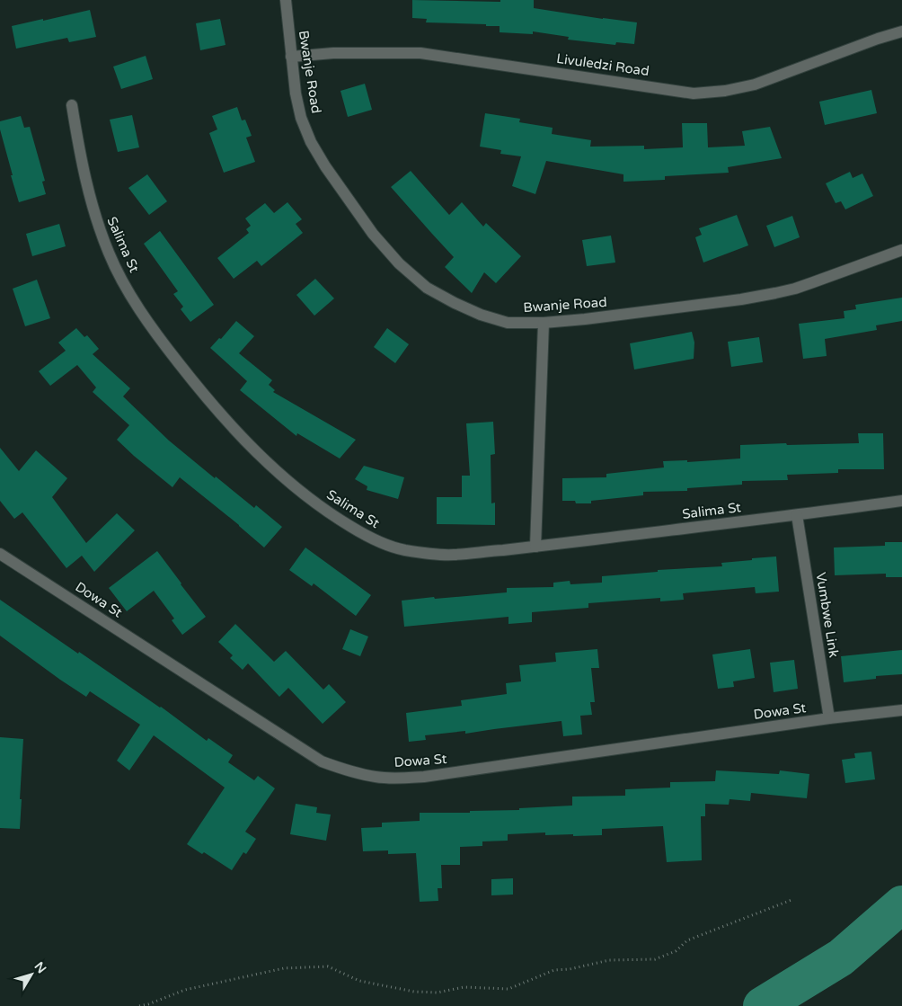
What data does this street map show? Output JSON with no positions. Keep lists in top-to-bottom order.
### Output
{
  "streets": {
    "street": [
      "Livuledzi Road",
      "Bwanje Road",
      "Salima St",
      "Dowa St",
      "Vumbwe Link"
    ]
  },
  "crossings": [
    ["Livuledzi Road", "Bwanje Road"],
    ["Salima St", "Vumbwe Link"],
    ["Dowa St", "Vumbwe Link"]
  ],
  "north": "top right"
}
